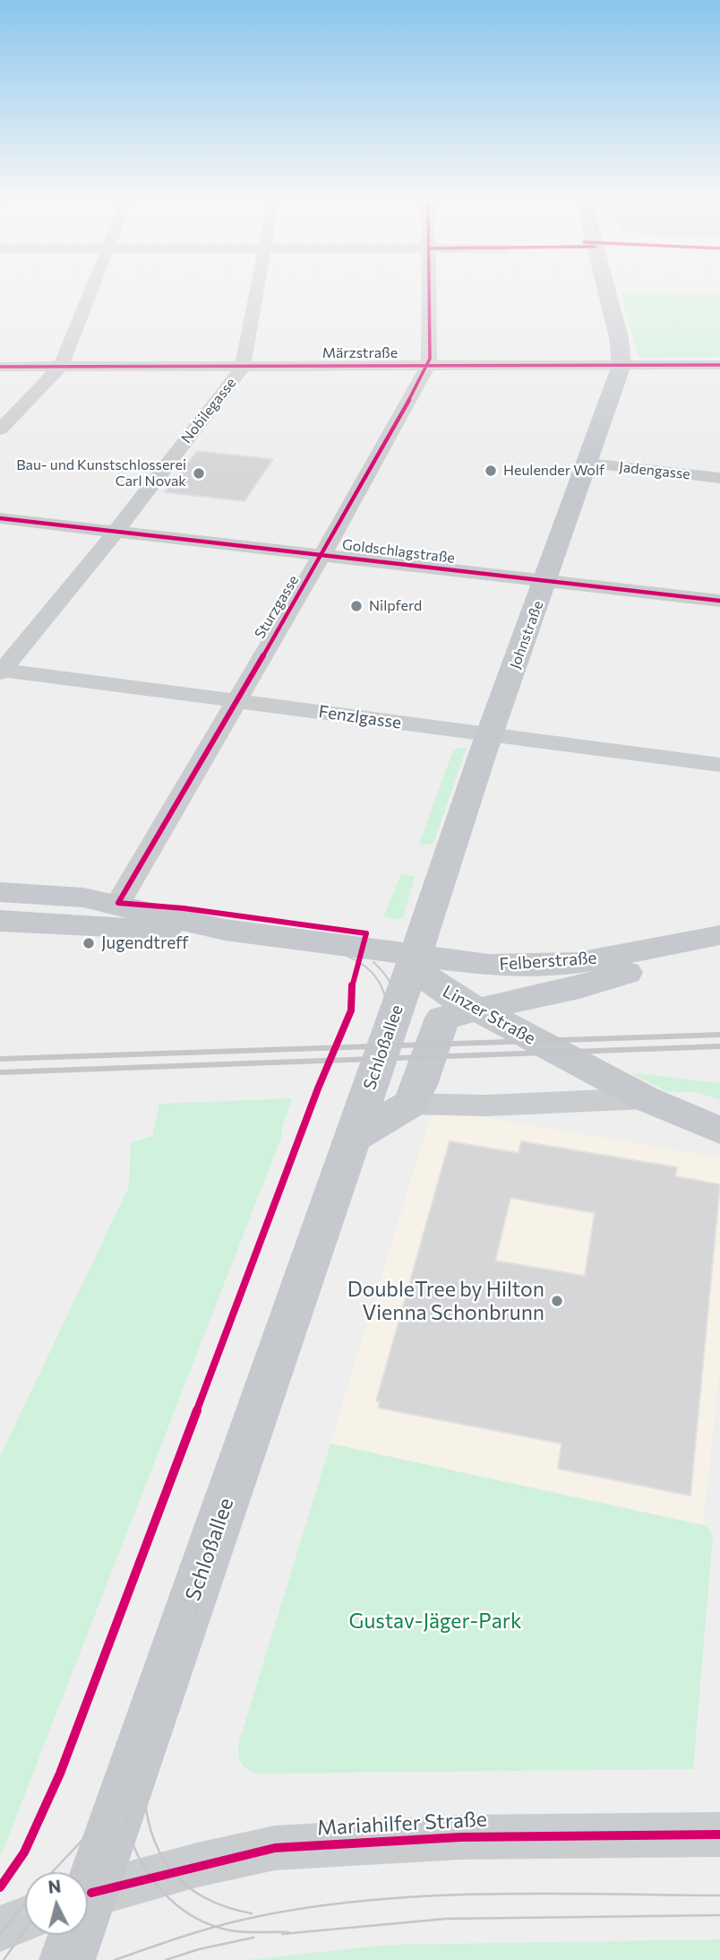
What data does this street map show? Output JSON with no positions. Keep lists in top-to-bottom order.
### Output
{
  "streets": {
    "main road": [
      "Johnstraße",
      "Felberstraße",
      "Linzer Straße",
      "Schloßallee"
    ],
    "street": [
      "Märzstraße",
      "Nobilegasse",
      "Jadengasse",
      "Goldschlagstraße",
      "Sturzgasse",
      "Fenzlgasse",
      "Mariahilfer Straße"
    ]
  },
  "crossings": [
    ["Märzstraße", "Nobilegasse"],
    ["Märzstraße", "Sturzgasse"],
    ["Märzstraße", "Johnstraße"],
    ["Nobilegasse", "Goldschlagstraße"],
    ["Nobilegasse", "Fenzlgasse"],
    ["Jadengasse", "Johnstraße"],
    ["Goldschlagstraße", "Sturzgasse"],
    ["Goldschlagstraße", "Johnstraße"],
    ["Sturzgasse", "Fenzlgasse"],
    ["Johnstraße", "Fenzlgasse"],
    ["Johnstraße", "Felberstraße"],
    ["Johnstraße", "Linzer Straße"],
    ["Johnstraße", "Schloßallee"],
    ["Felberstraße", "Linzer Straße"],
    ["Felberstraße", "Schloßallee"],
    ["Linzer Straße", "Schloßallee"]
  ],
  "parks": ["Gustav-Jäger-Park"],
  "places": [
    "Heulender Wolf",
    "Bau- und Kunstschlosserei Carl Novak",
    "Nilpferd",
    "Jugendtreff",
    "DoubleTree by Hilton Vienna Schonbrunn"
  ],
  "north": "top"
}
